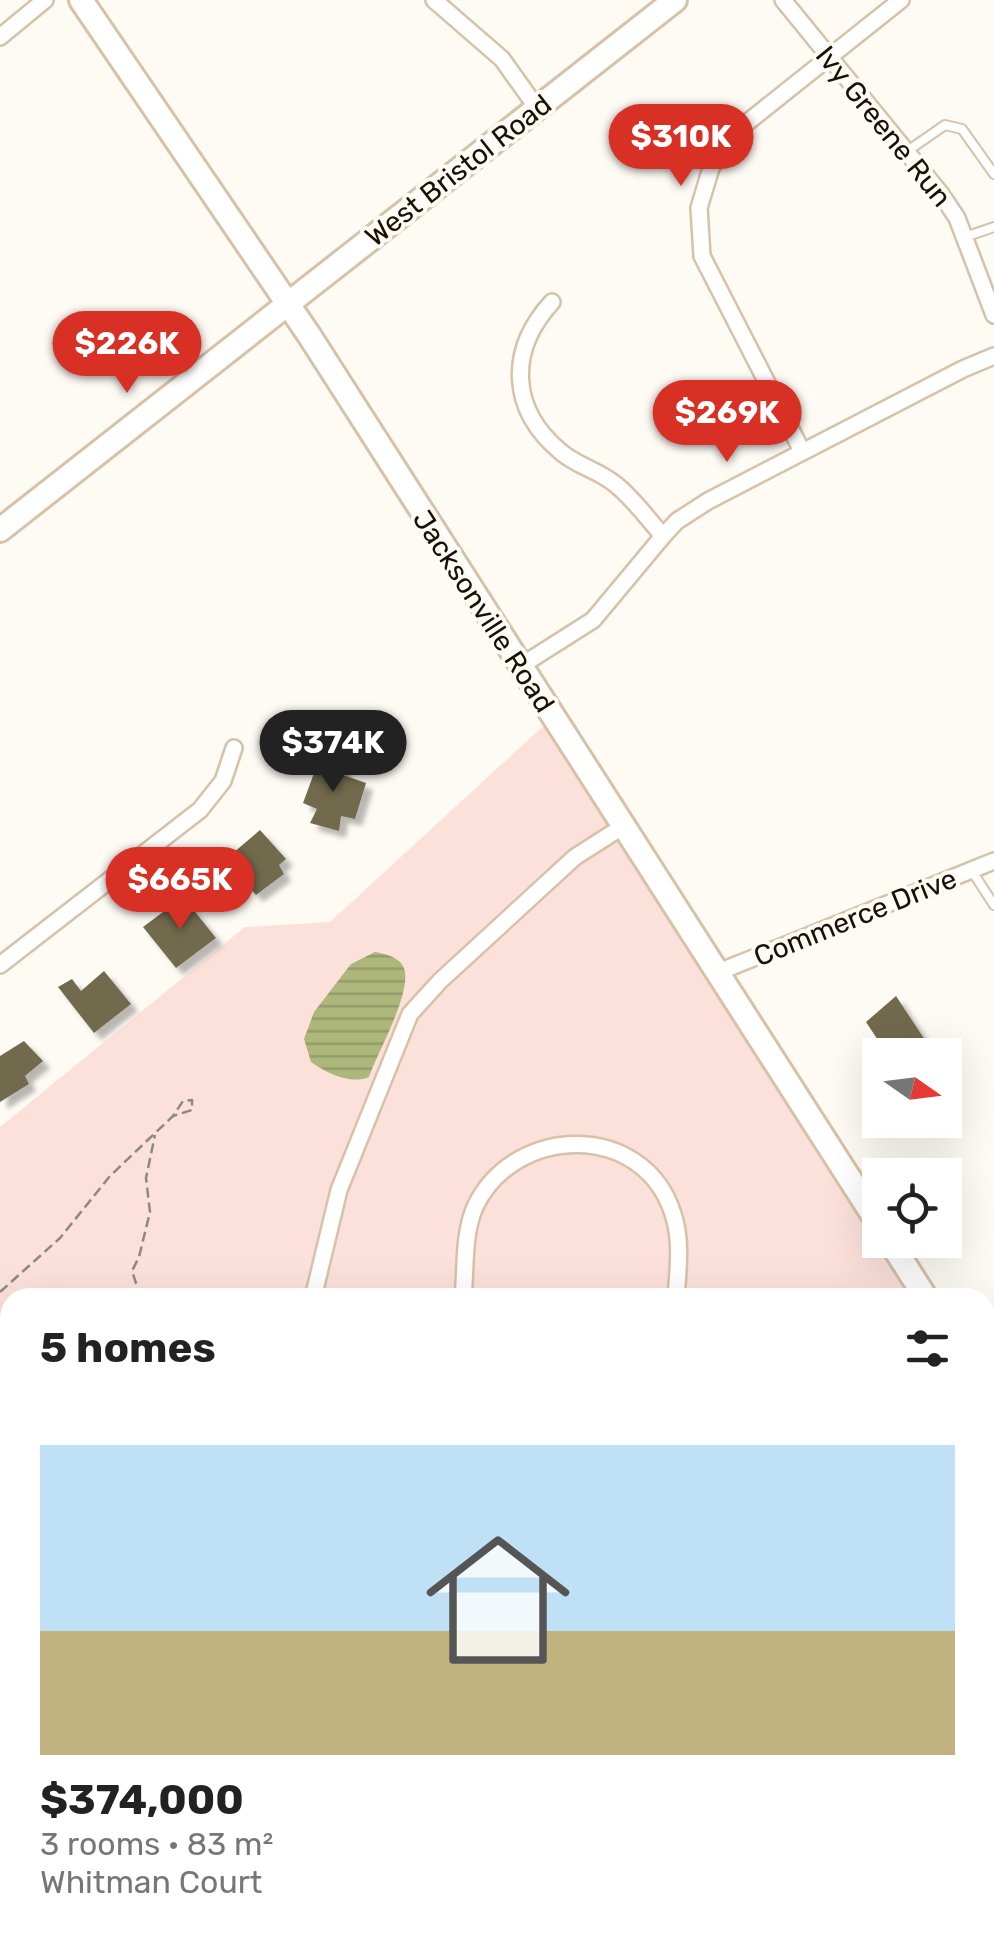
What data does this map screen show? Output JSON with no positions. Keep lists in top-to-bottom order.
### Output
{
  "streets": {
    "main road": ["West Bristol Road", "Jacksonville Road"],
    "street": ["Ivy Greene Run", "Commerce Drive"]
  },
  "crossings": [
    ["West Bristol Road", "Jacksonville Road"],
    ["Jacksonville Road", "Commerce Drive"]
  ],
  "north": "right",
  "page": {
    "price": [
      "$310K",
      "$226K",
      "$269K",
      "$374K",
      "$665K"
    ],
    "heading": "5 homes",
    "list": [
      {
        "name": "$374,000",
        "note": "3 rooms · 83 m² · Whitman Court"
      }
    ]
  }
}
